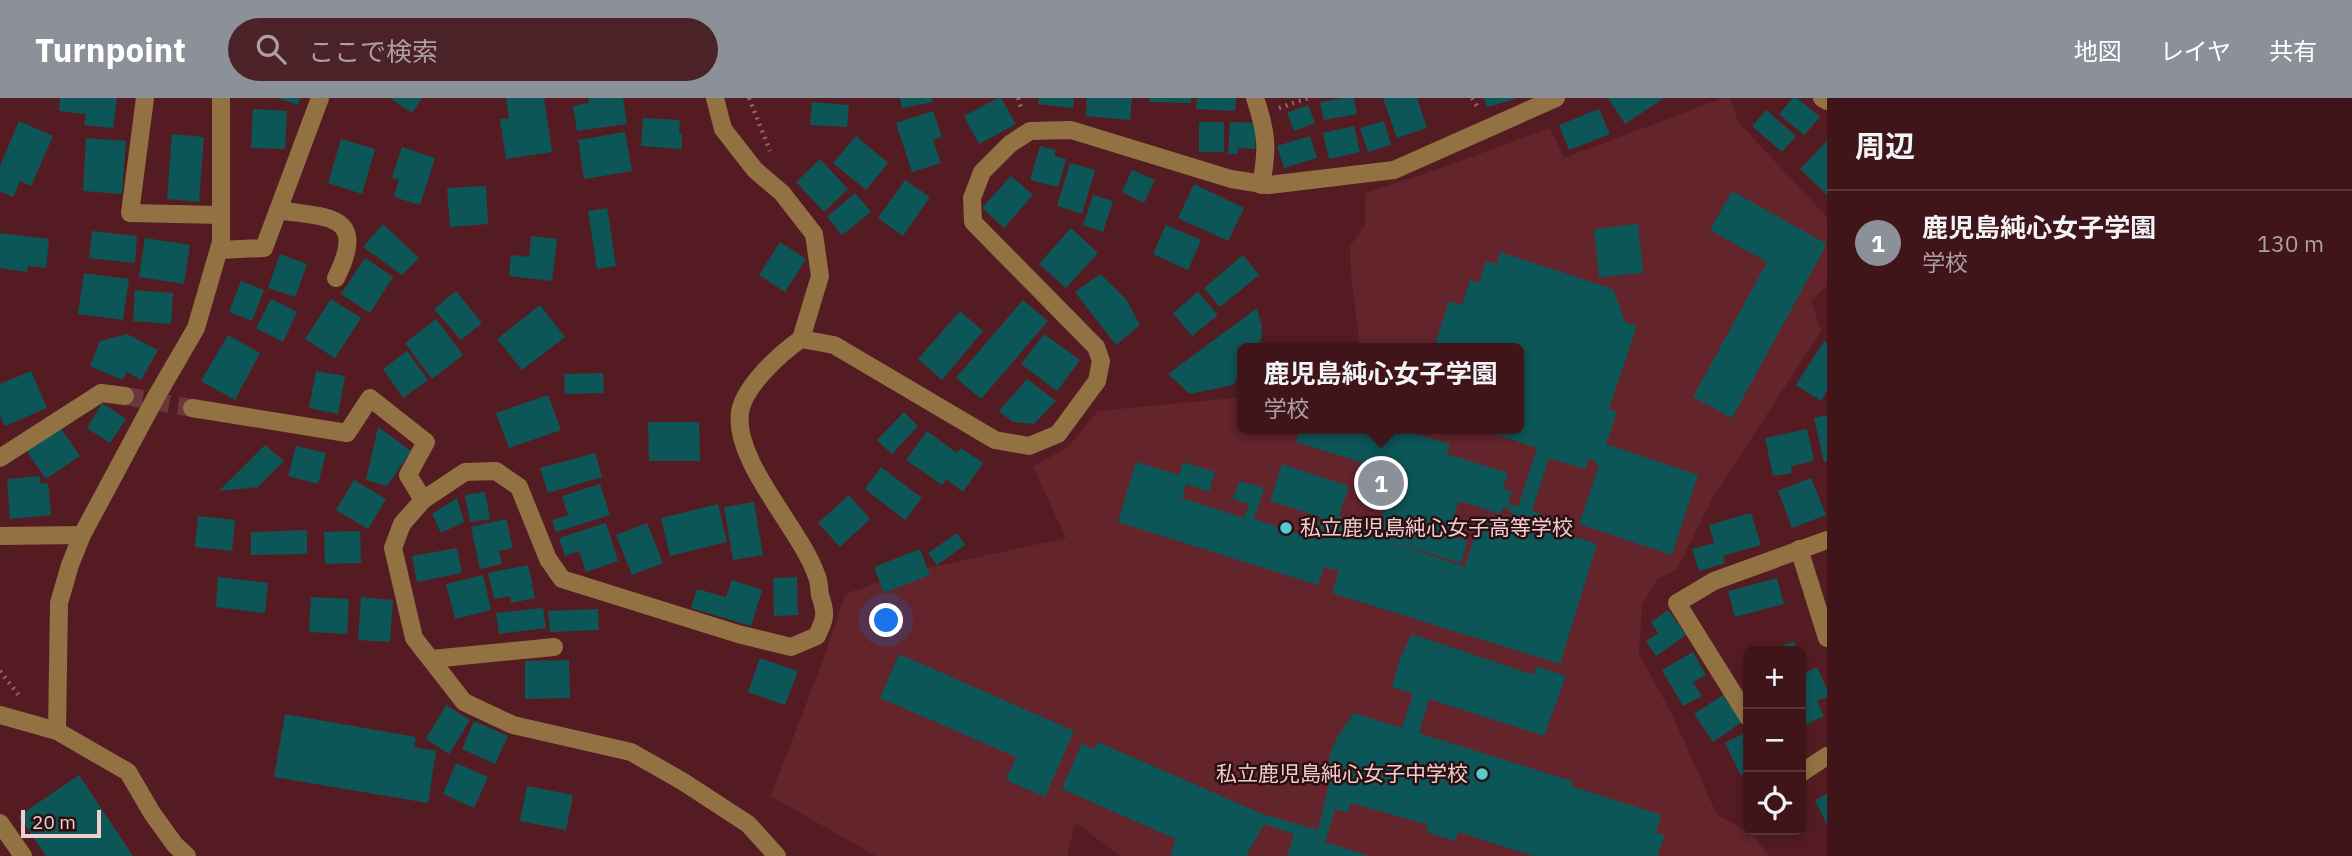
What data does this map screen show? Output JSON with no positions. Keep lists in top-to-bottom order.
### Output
{
  "places": ["私立鹿児島純心女子高等学校", "私立鹿児島純心女子中学校"],
  "scale_bar": "20 m",
  "page": {
    "header": "Turnpoint",
    "search": "ここで検索",
    "nav": ["地図", "レイヤ", "共有"],
    "heading": "周辺",
    "list": [
      {
        "mark": "1",
        "name": "鹿児島純心女子学園",
        "note": "学校",
        "value": "130 m"
      }
    ],
    "popup": ["鹿児島純心女子学園", "学校"],
    "pins": "1",
    "map_buttons": ["+", "−"],
    "scale": "20 m"
  }
}
